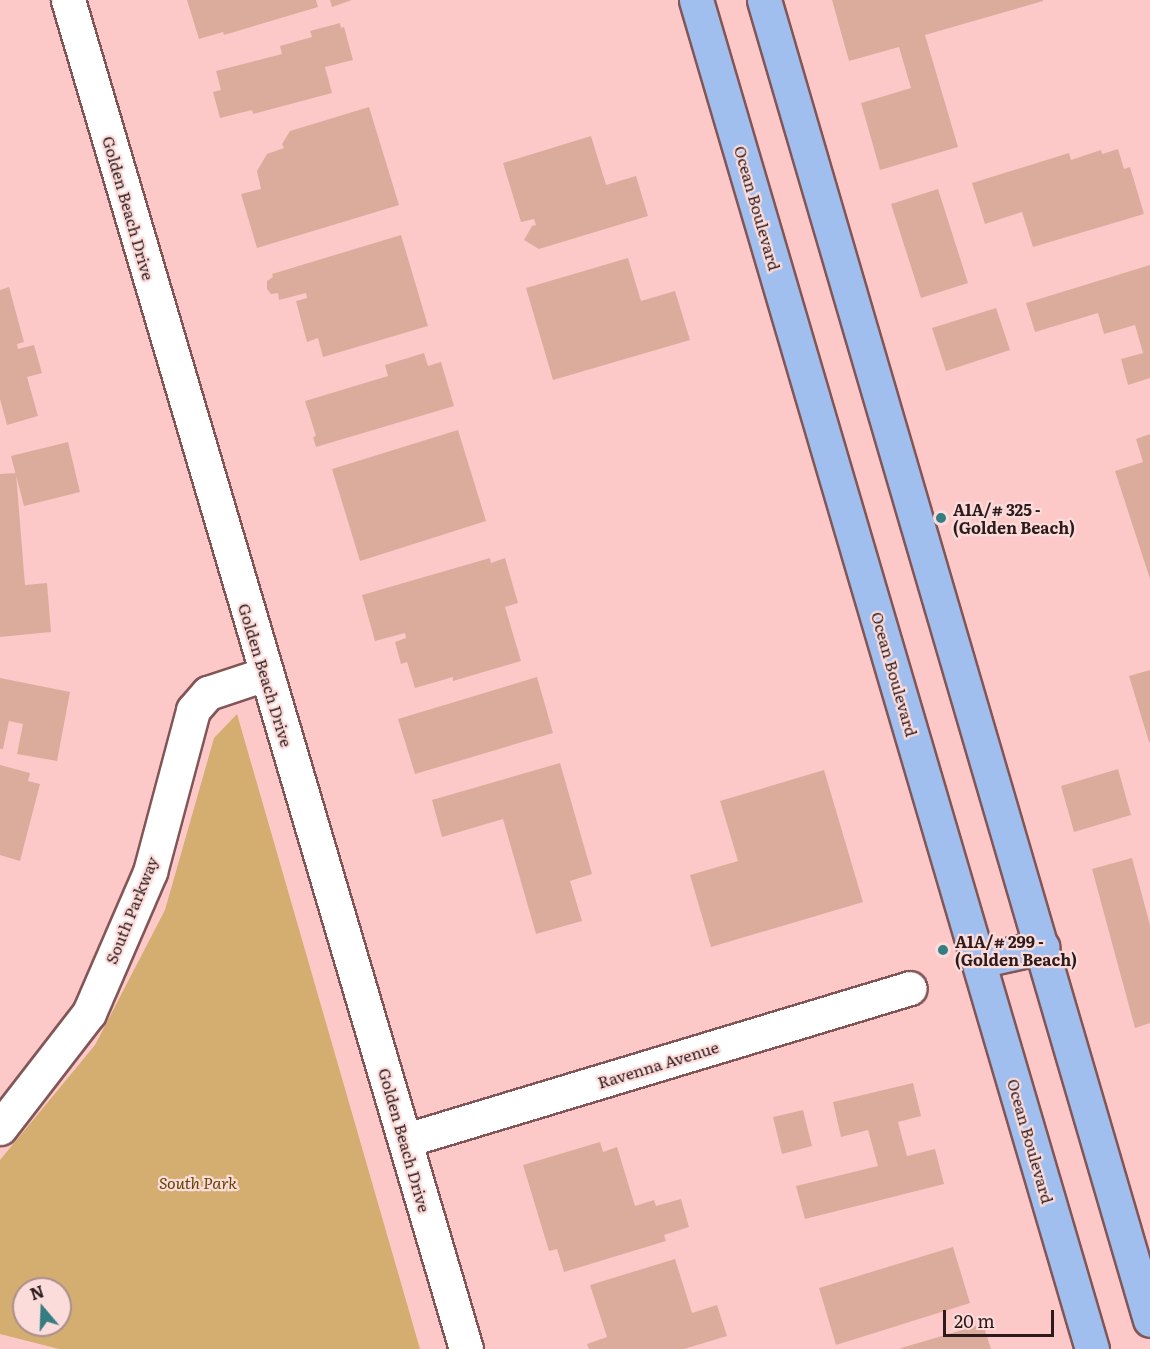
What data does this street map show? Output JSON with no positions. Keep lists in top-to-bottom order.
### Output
{
  "streets": {
    "main road": ["Ocean Boulevard"],
    "street": ["Golden Beach Drive", "South Parkway", "Ravenna Avenue"]
  },
  "crossings": [
    ["Golden Beach Drive", "South Parkway"],
    ["Golden Beach Drive", "Ravenna Avenue"]
  ],
  "parks": ["South Park"],
  "places": ["A1A/# 325 - (Golden Beach)", "A1A/# 299 - (Golden Beach)"],
  "scale_bar": "20 m",
  "north": "top"
}
